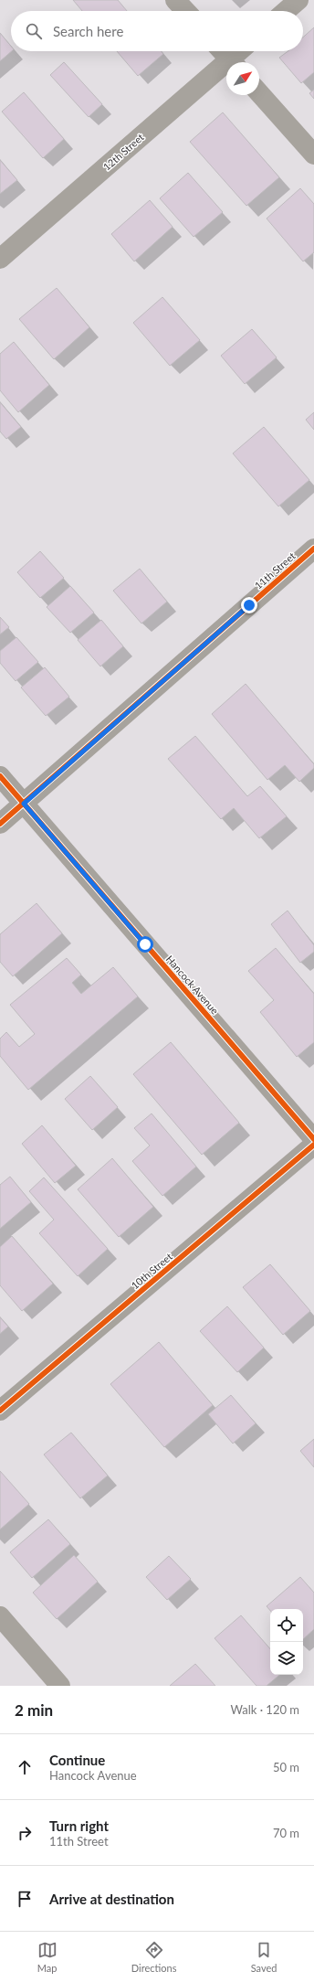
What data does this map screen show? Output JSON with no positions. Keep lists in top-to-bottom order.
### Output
{
  "streets": {
    "street": [
      "12th Street",
      "11th Street",
      "Hancock Avenue",
      "10th Street"
    ]
  },
  "crossings": [
    ["11th Street", "Hancock Avenue"]
  ],
  "north": "top right",
  "page": {
    "search": "Search here",
    "heading": ["2 min", "Walk · 120 m"],
    "list": [
      ["Continue", "Hancock Avenue", "50 m"],
      ["Turn right", "11th Street", "70 m"],
      "Arrive at destination"
    ],
    "nav": ["Map", "Directions", "Saved"]
  }
}
